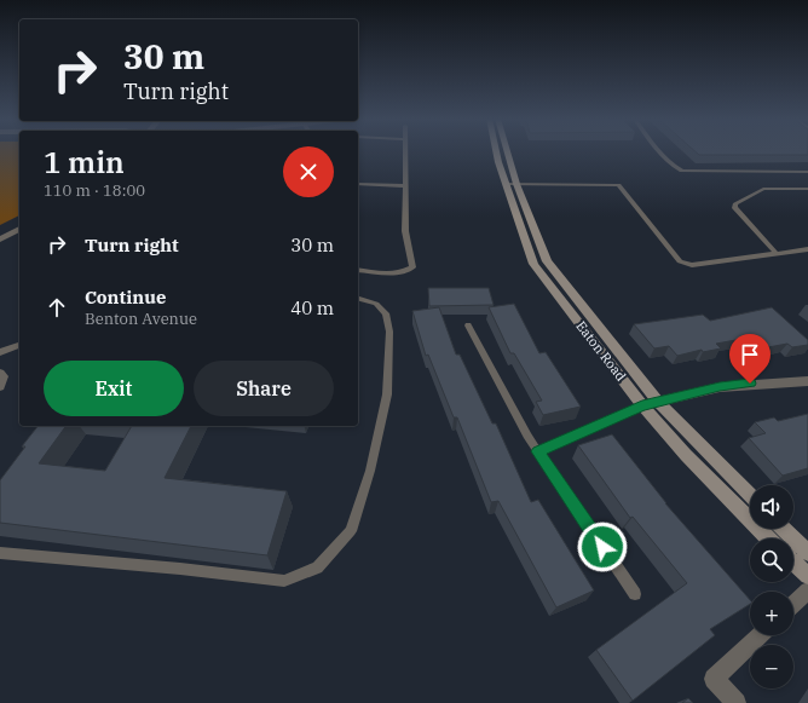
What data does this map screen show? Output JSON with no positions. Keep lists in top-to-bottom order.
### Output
{
  "streets": {
    "street": ["Eaton Road"]
  },
  "page": {
    "turn": ["30 m", "Turn right"],
    "heading": ["1 min", "110 m · 18:00"],
    "list": [
      {
        "name": "Turn right",
        "value": "30 m"
      },
      {
        "name": "Continue",
        "note": "Benton Avenue",
        "value": "40 m"
      }
    ],
    "buttons": ["Exit", "Share"],
    "map_buttons": ["+", "−"]
  }
}
